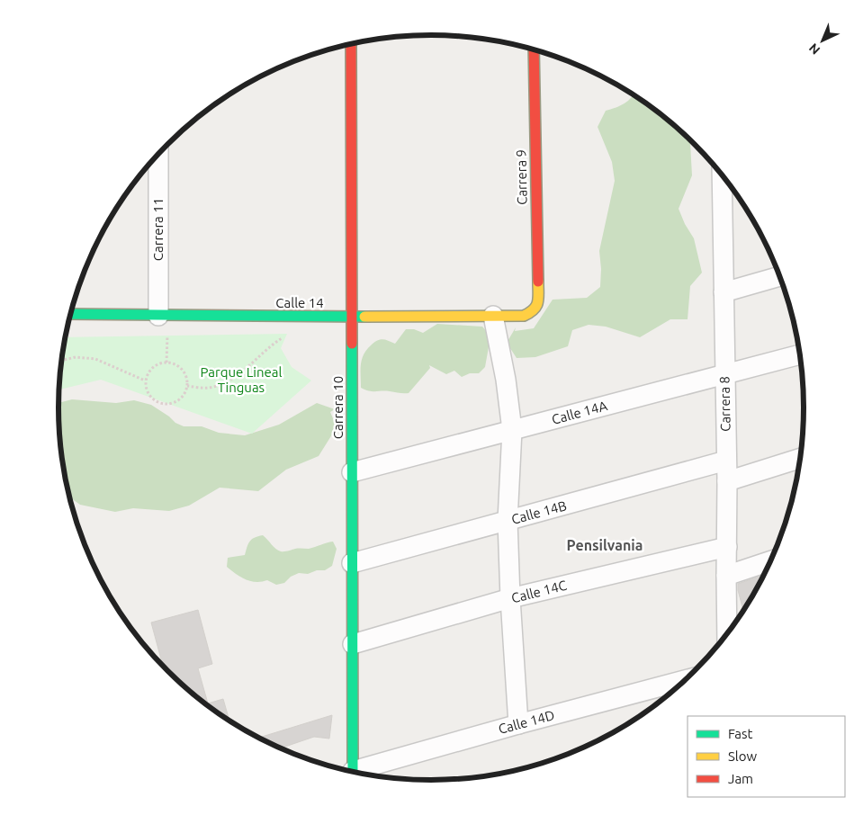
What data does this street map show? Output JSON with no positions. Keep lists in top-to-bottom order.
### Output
{
  "streets": {
    "street": [
      "Carrera 9",
      "Carrera 11",
      "Calle 14",
      "Carrera 8",
      "Carrera 10",
      "Calle 14A",
      "Calle 14B",
      "Calle 14C",
      "Calle 14D"
    ]
  },
  "crossings": [
    ["Carrera 9", "Calle 14"],
    ["Carrera 11", "Calle 14"],
    ["Calle 14", "Carrera 10"],
    ["Carrera 8", "Calle 14A"],
    ["Carrera 8", "Calle 14B"],
    ["Carrera 8", "Calle 14C"],
    ["Carrera 10", "Calle 14A"],
    ["Carrera 10", "Calle 14B"],
    ["Carrera 10", "Calle 14C"]
  ],
  "districts": ["Pensilvania"],
  "parks": ["Parque Lineal Tinguas"],
  "legend": ["Fast", "Slow", "Jam"],
  "north": "bottom left"
}
